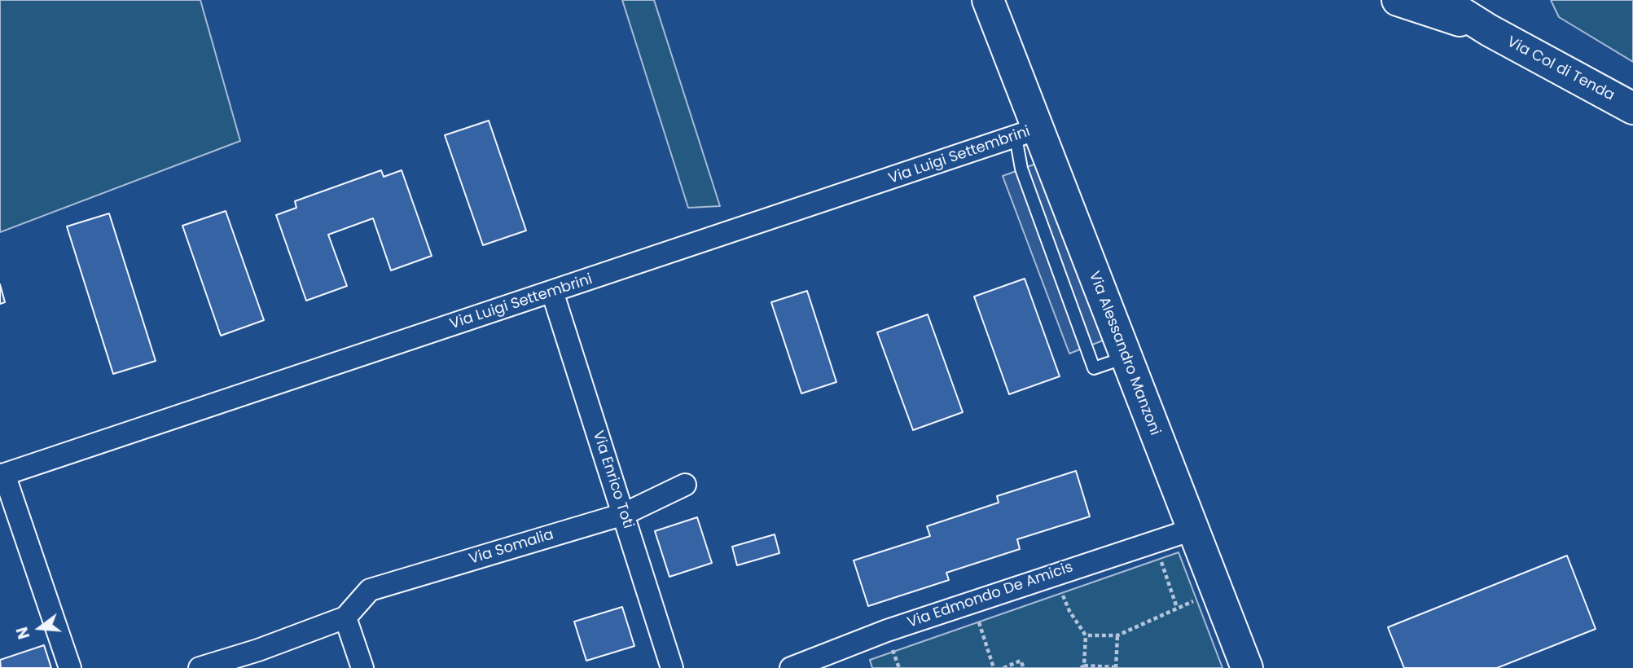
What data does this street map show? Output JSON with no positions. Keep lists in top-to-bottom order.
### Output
{
  "streets": {
    "main road": ["Via Col di Tenda", "Via Alessandro Manzoni"],
    "street": [
      "Via Luigi Settembrini",
      "Via Enrico Toti",
      "Via Somalia",
      "Via Edmondo De Amicis"
    ]
  },
  "crossings": [
    ["Via Luigi Settembrini", "Via Alessandro Manzoni"],
    ["Via Luigi Settembrini", "Via Enrico Toti"],
    ["Via Alessandro Manzoni", "Via Edmondo De Amicis"],
    ["Via Enrico Toti", "Via Somalia"]
  ],
  "north": "left"
}
